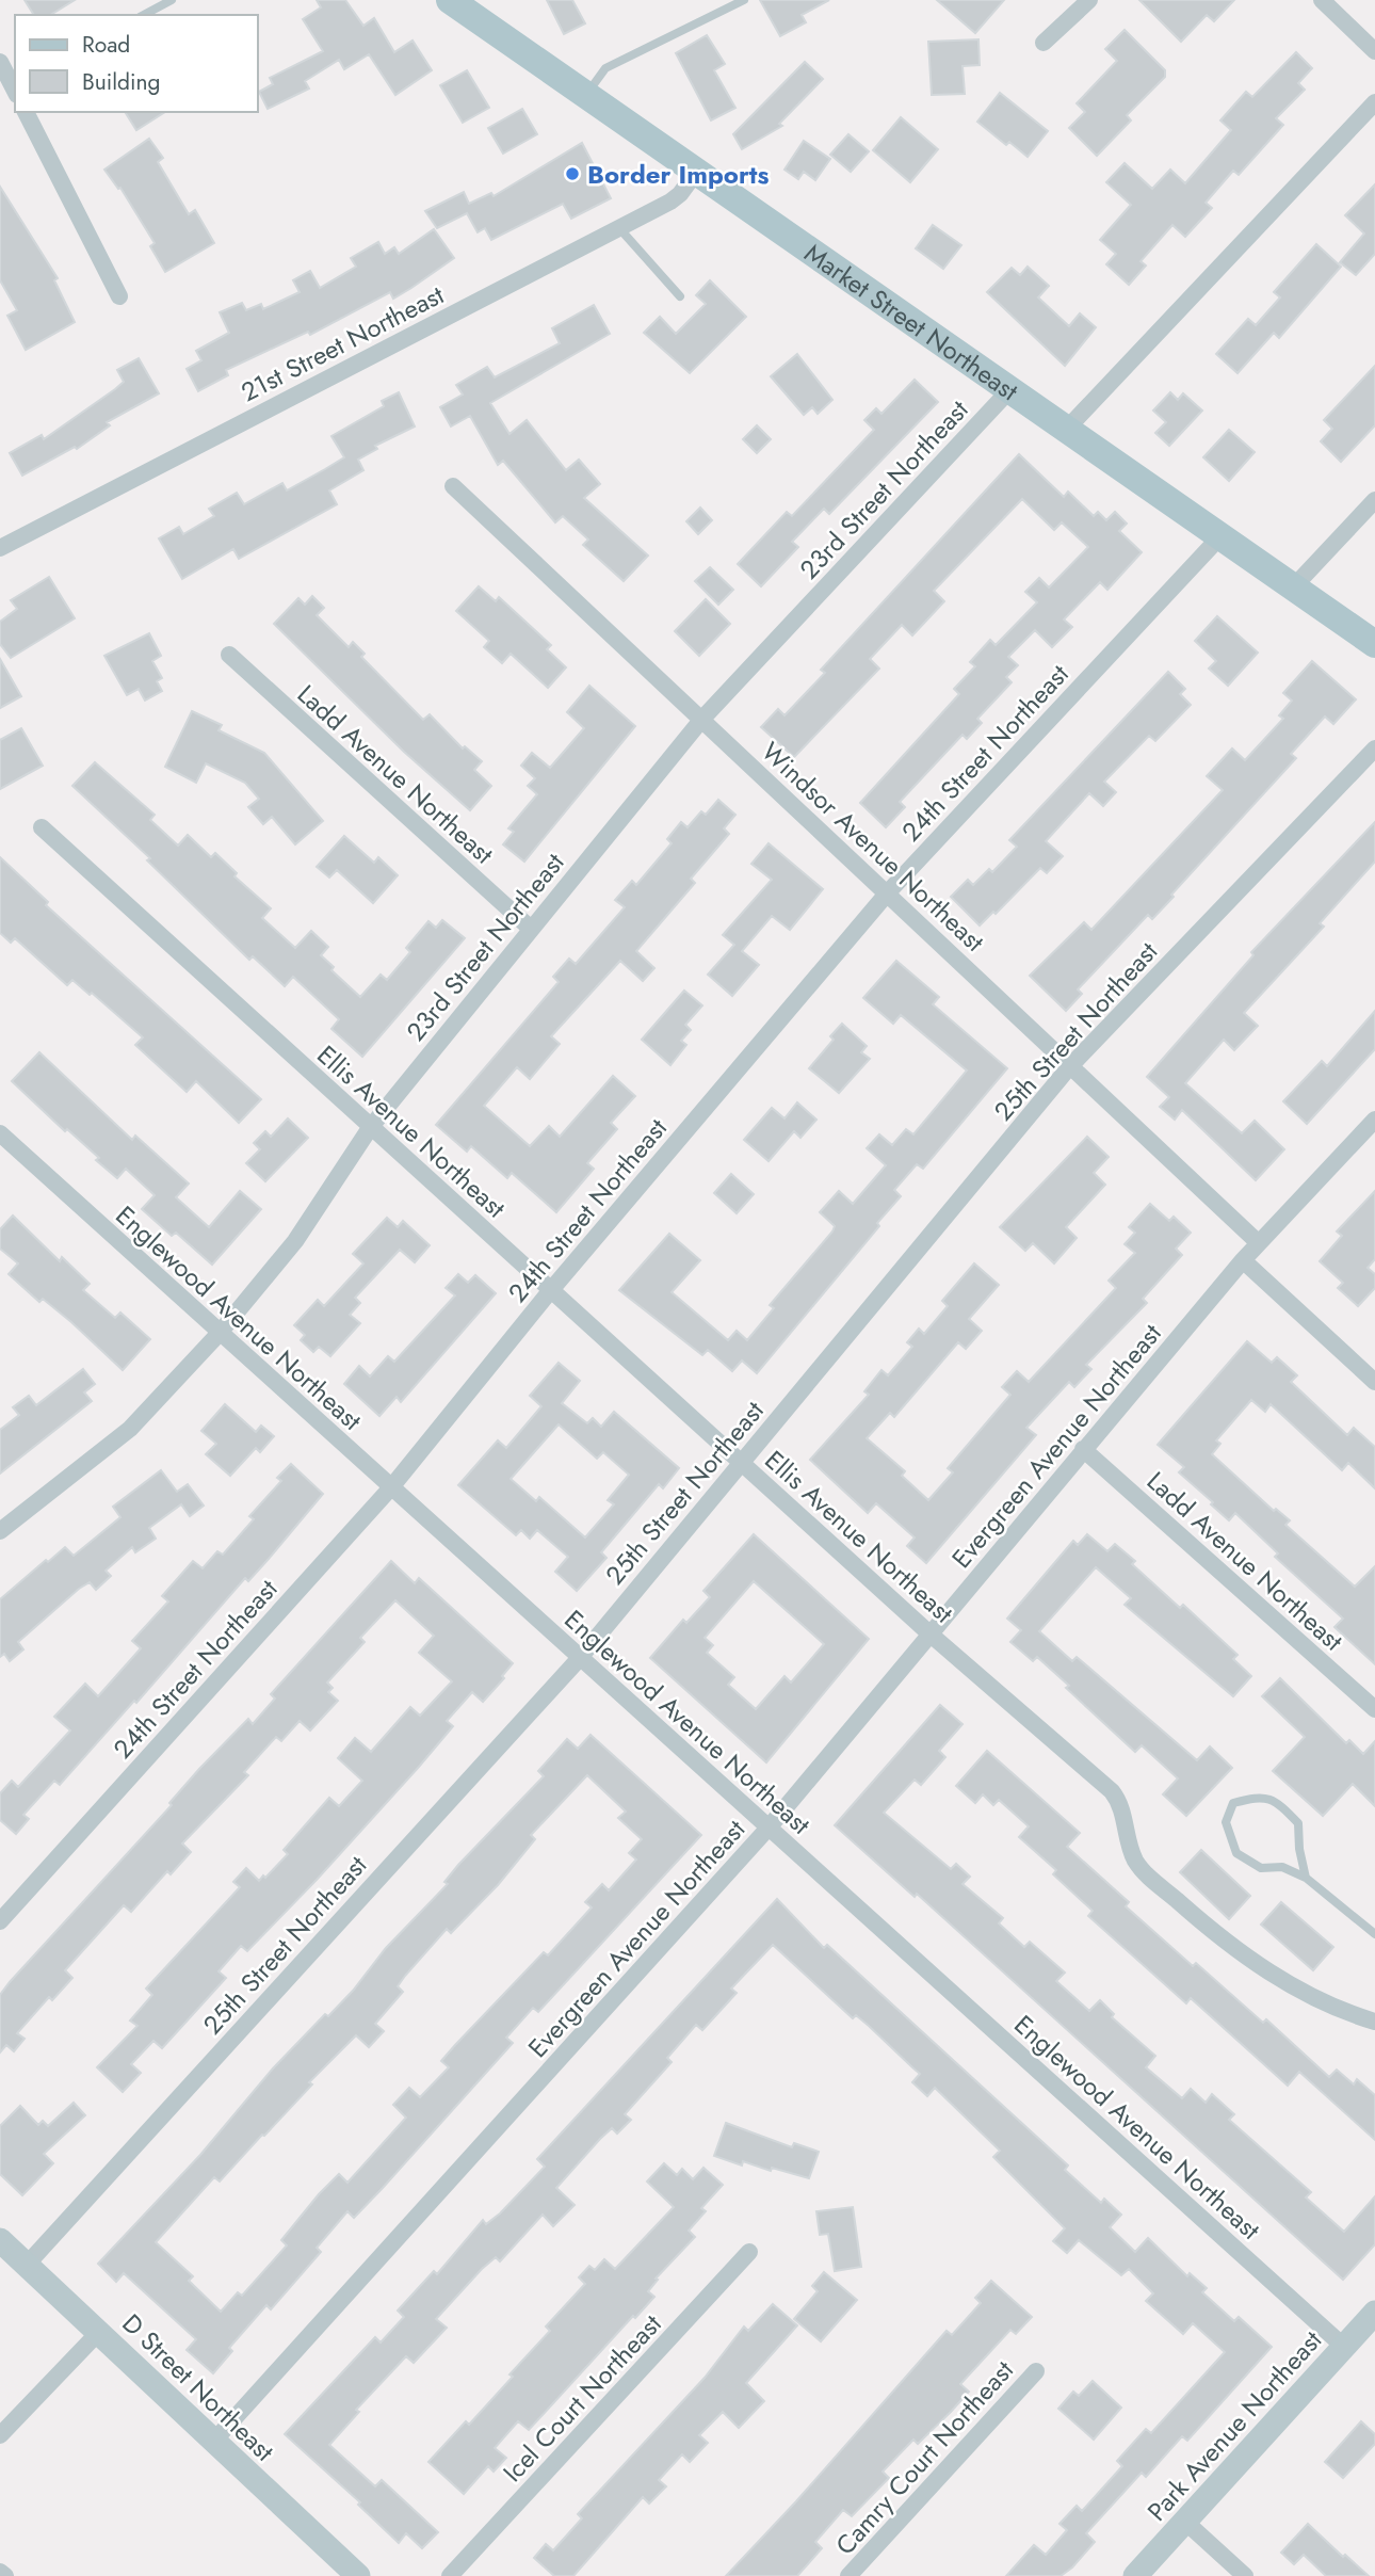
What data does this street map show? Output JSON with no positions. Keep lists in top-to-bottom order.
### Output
{
  "streets": {
    "main road": ["Market Street Northeast"],
    "street": [
      "21st Street Northeast",
      "23rd Street Northeast",
      "24th Street Northeast",
      "Ladd Avenue Northeast",
      "Windsor Avenue Northeast",
      "25th Street Northeast",
      "Ellis Avenue Northeast",
      "Englewood Avenue Northeast",
      "Evergreen Avenue Northeast",
      "D Street Northeast",
      "Icel Court Northeast",
      "Park Avenue Northeast",
      "Camry Court Northeast"
    ]
  },
  "crossings": [
    ["Market Street Northeast", "21st Street Northeast"],
    ["Market Street Northeast", "23rd Street Northeast"],
    ["Market Street Northeast", "24th Street Northeast"],
    ["23rd Street Northeast", "Ladd Avenue Northeast"],
    ["23rd Street Northeast", "Windsor Avenue Northeast"],
    ["23rd Street Northeast", "Ellis Avenue Northeast"],
    ["23rd Street Northeast", "Englewood Avenue Northeast"],
    ["24th Street Northeast", "Windsor Avenue Northeast"],
    ["24th Street Northeast", "Ellis Avenue Northeast"],
    ["24th Street Northeast", "Englewood Avenue Northeast"],
    ["Ladd Avenue Northeast", "Evergreen Avenue Northeast"],
    ["Windsor Avenue Northeast", "25th Street Northeast"],
    ["Windsor Avenue Northeast", "Evergreen Avenue Northeast"],
    ["25th Street Northeast", "Ellis Avenue Northeast"],
    ["25th Street Northeast", "Englewood Avenue Northeast"],
    ["25th Street Northeast", "D Street Northeast"],
    ["Ellis Avenue Northeast", "Evergreen Avenue Northeast"],
    ["Englewood Avenue Northeast", "Evergreen Avenue Northeast"],
    ["Englewood Avenue Northeast", "Park Avenue Northeast"],
    ["Evergreen Avenue Northeast", "D Street Northeast"]
  ],
  "places": ["Border Imports"],
  "legend": ["Road", "Building"]
}
